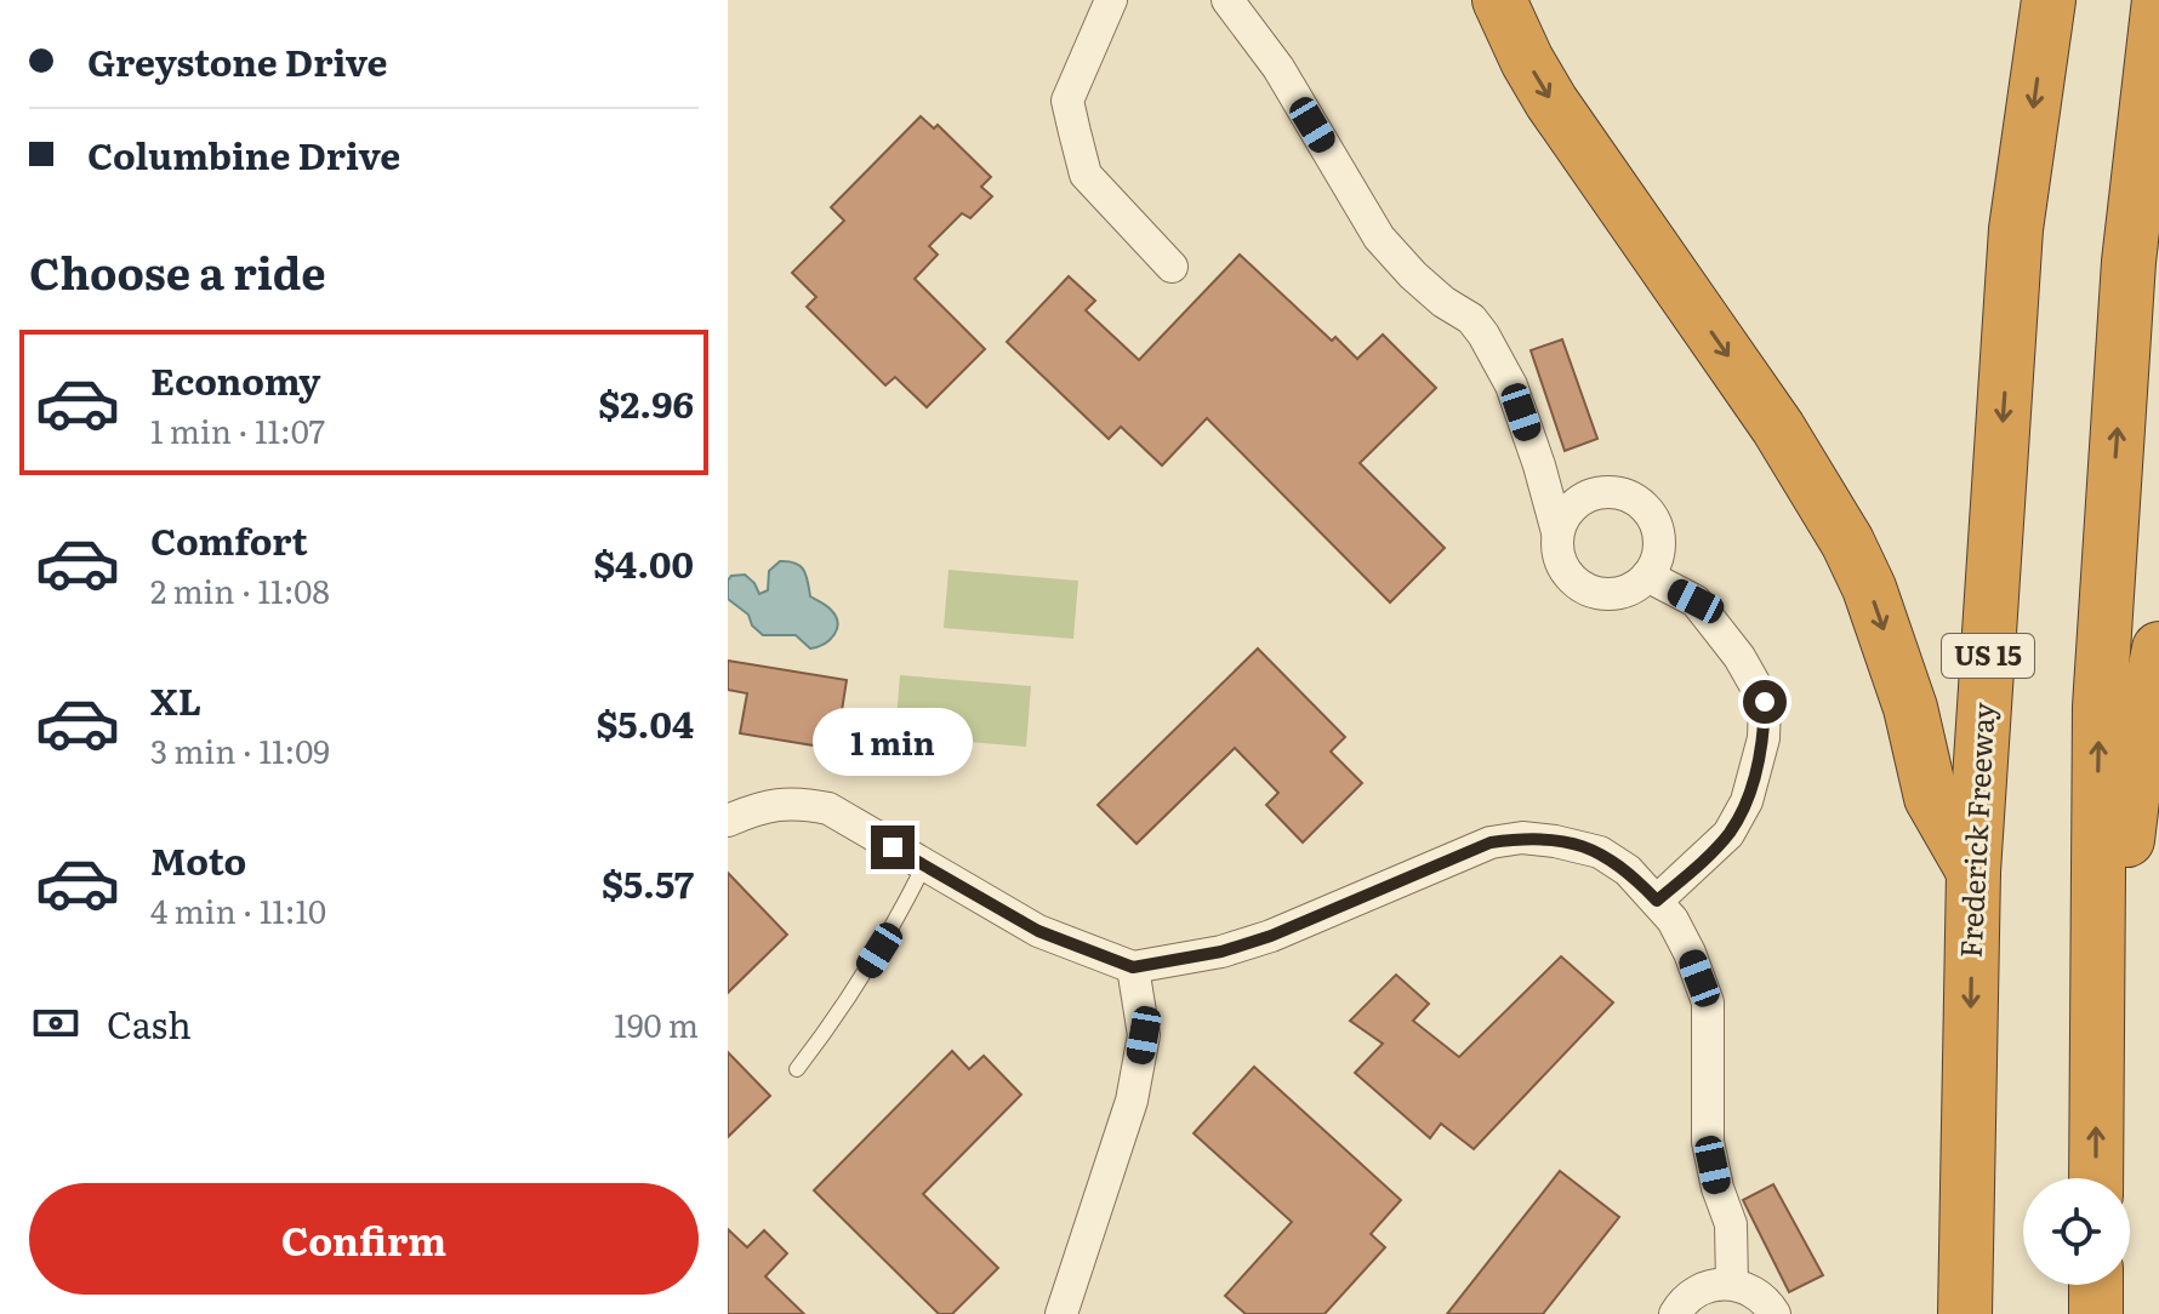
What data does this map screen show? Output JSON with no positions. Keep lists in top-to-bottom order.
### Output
{
  "streets": {
    "highway": ["US 15", "Frederick Freeway"]
  },
  "page": {
    "banner": ["Greystone Drive", "Columbine Drive"],
    "heading": "Choose a ride",
    "list": [
      {
        "name": "Economy",
        "note": "1 min · 11:07",
        "value": "$2.96"
      },
      {
        "name": "Comfort",
        "note": "2 min · 11:08",
        "value": "$4.00"
      },
      {
        "name": "XL",
        "note": "3 min · 11:09",
        "value": "$5.04"
      },
      {
        "name": "Moto",
        "note": "4 min · 11:10",
        "value": "$5.57"
      }
    ],
    "bubble": "1 min",
    "pay": ["Cash", "190 m"],
    "buttons": "Confirm"
  }
}
